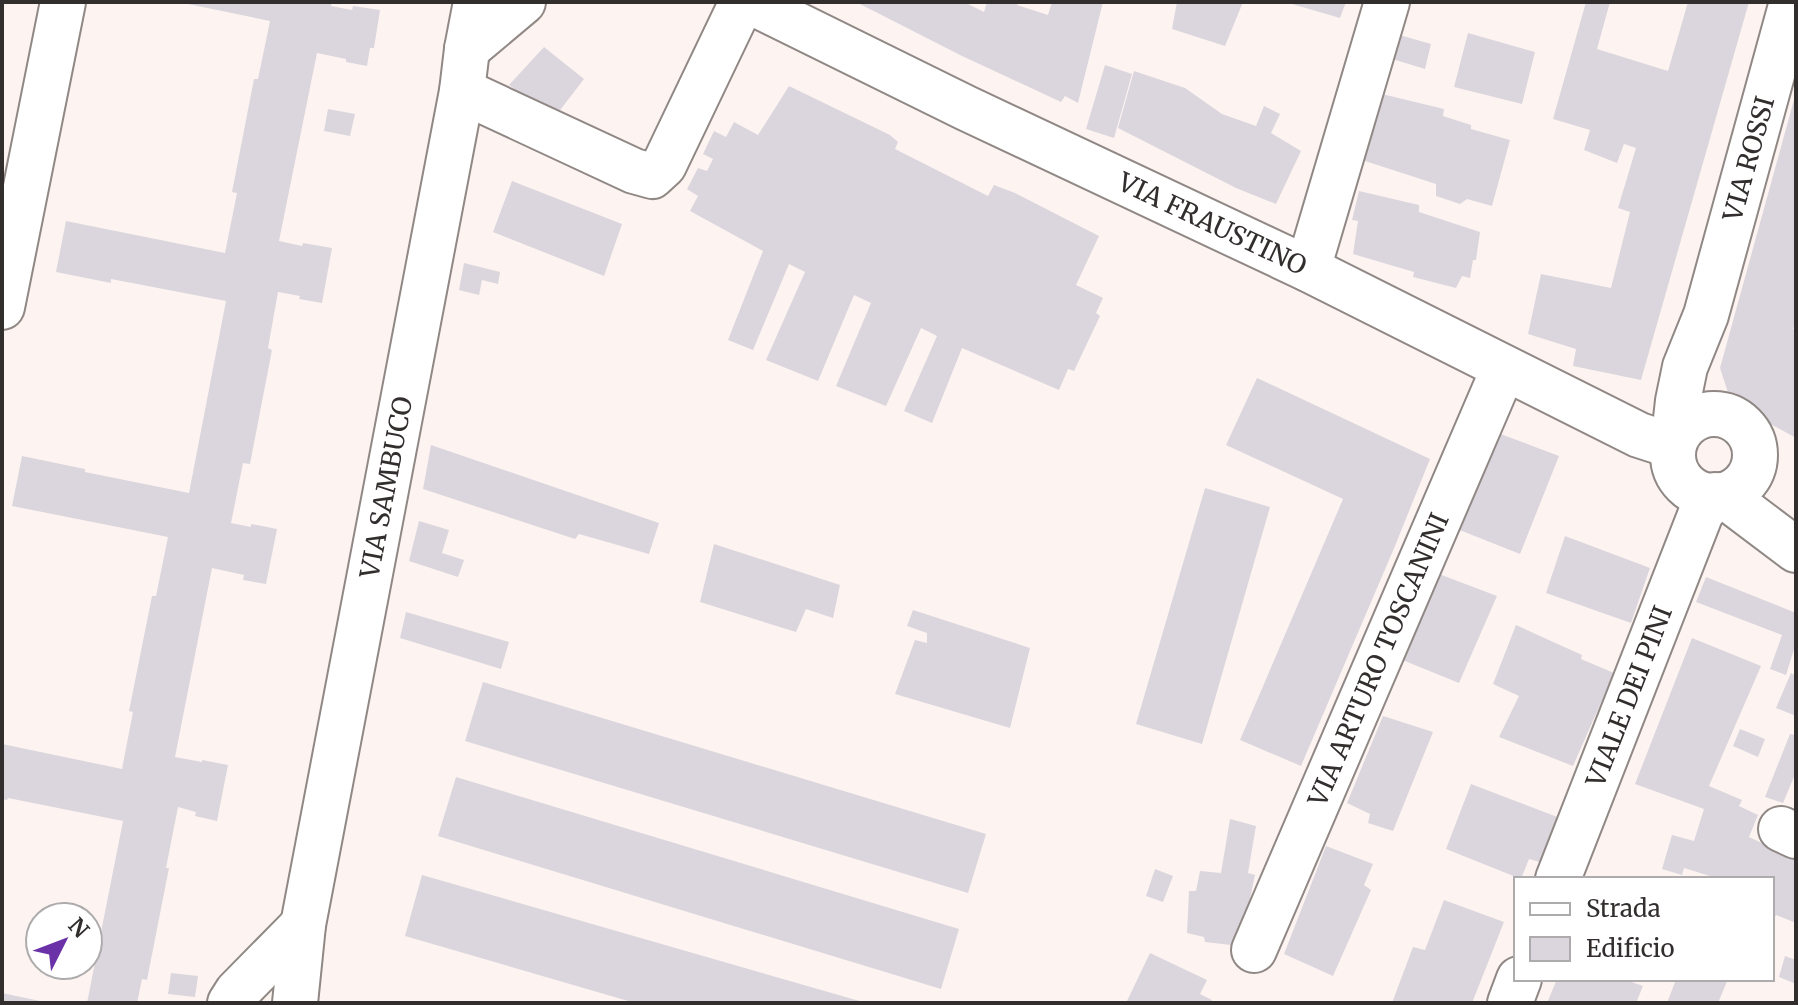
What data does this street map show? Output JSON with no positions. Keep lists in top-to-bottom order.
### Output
{
  "streets": {
    "street": [
      "VIA ROSSI",
      "VIA FRAUSTINO",
      "VIA SAMBUCO",
      "VIA ARTURO TOSCANINI",
      "VIALE DEI PINI"
    ]
  },
  "crossings": [
    ["VIA ROSSI", "VIA FRAUSTINO"],
    ["VIA ROSSI", "VIALE DEI PINI"],
    ["VIA FRAUSTINO", "VIA ARTURO TOSCANINI"],
    ["VIA FRAUSTINO", "VIALE DEI PINI"]
  ],
  "legend": ["Strada", "Edificio"],
  "north": "top right"
}
